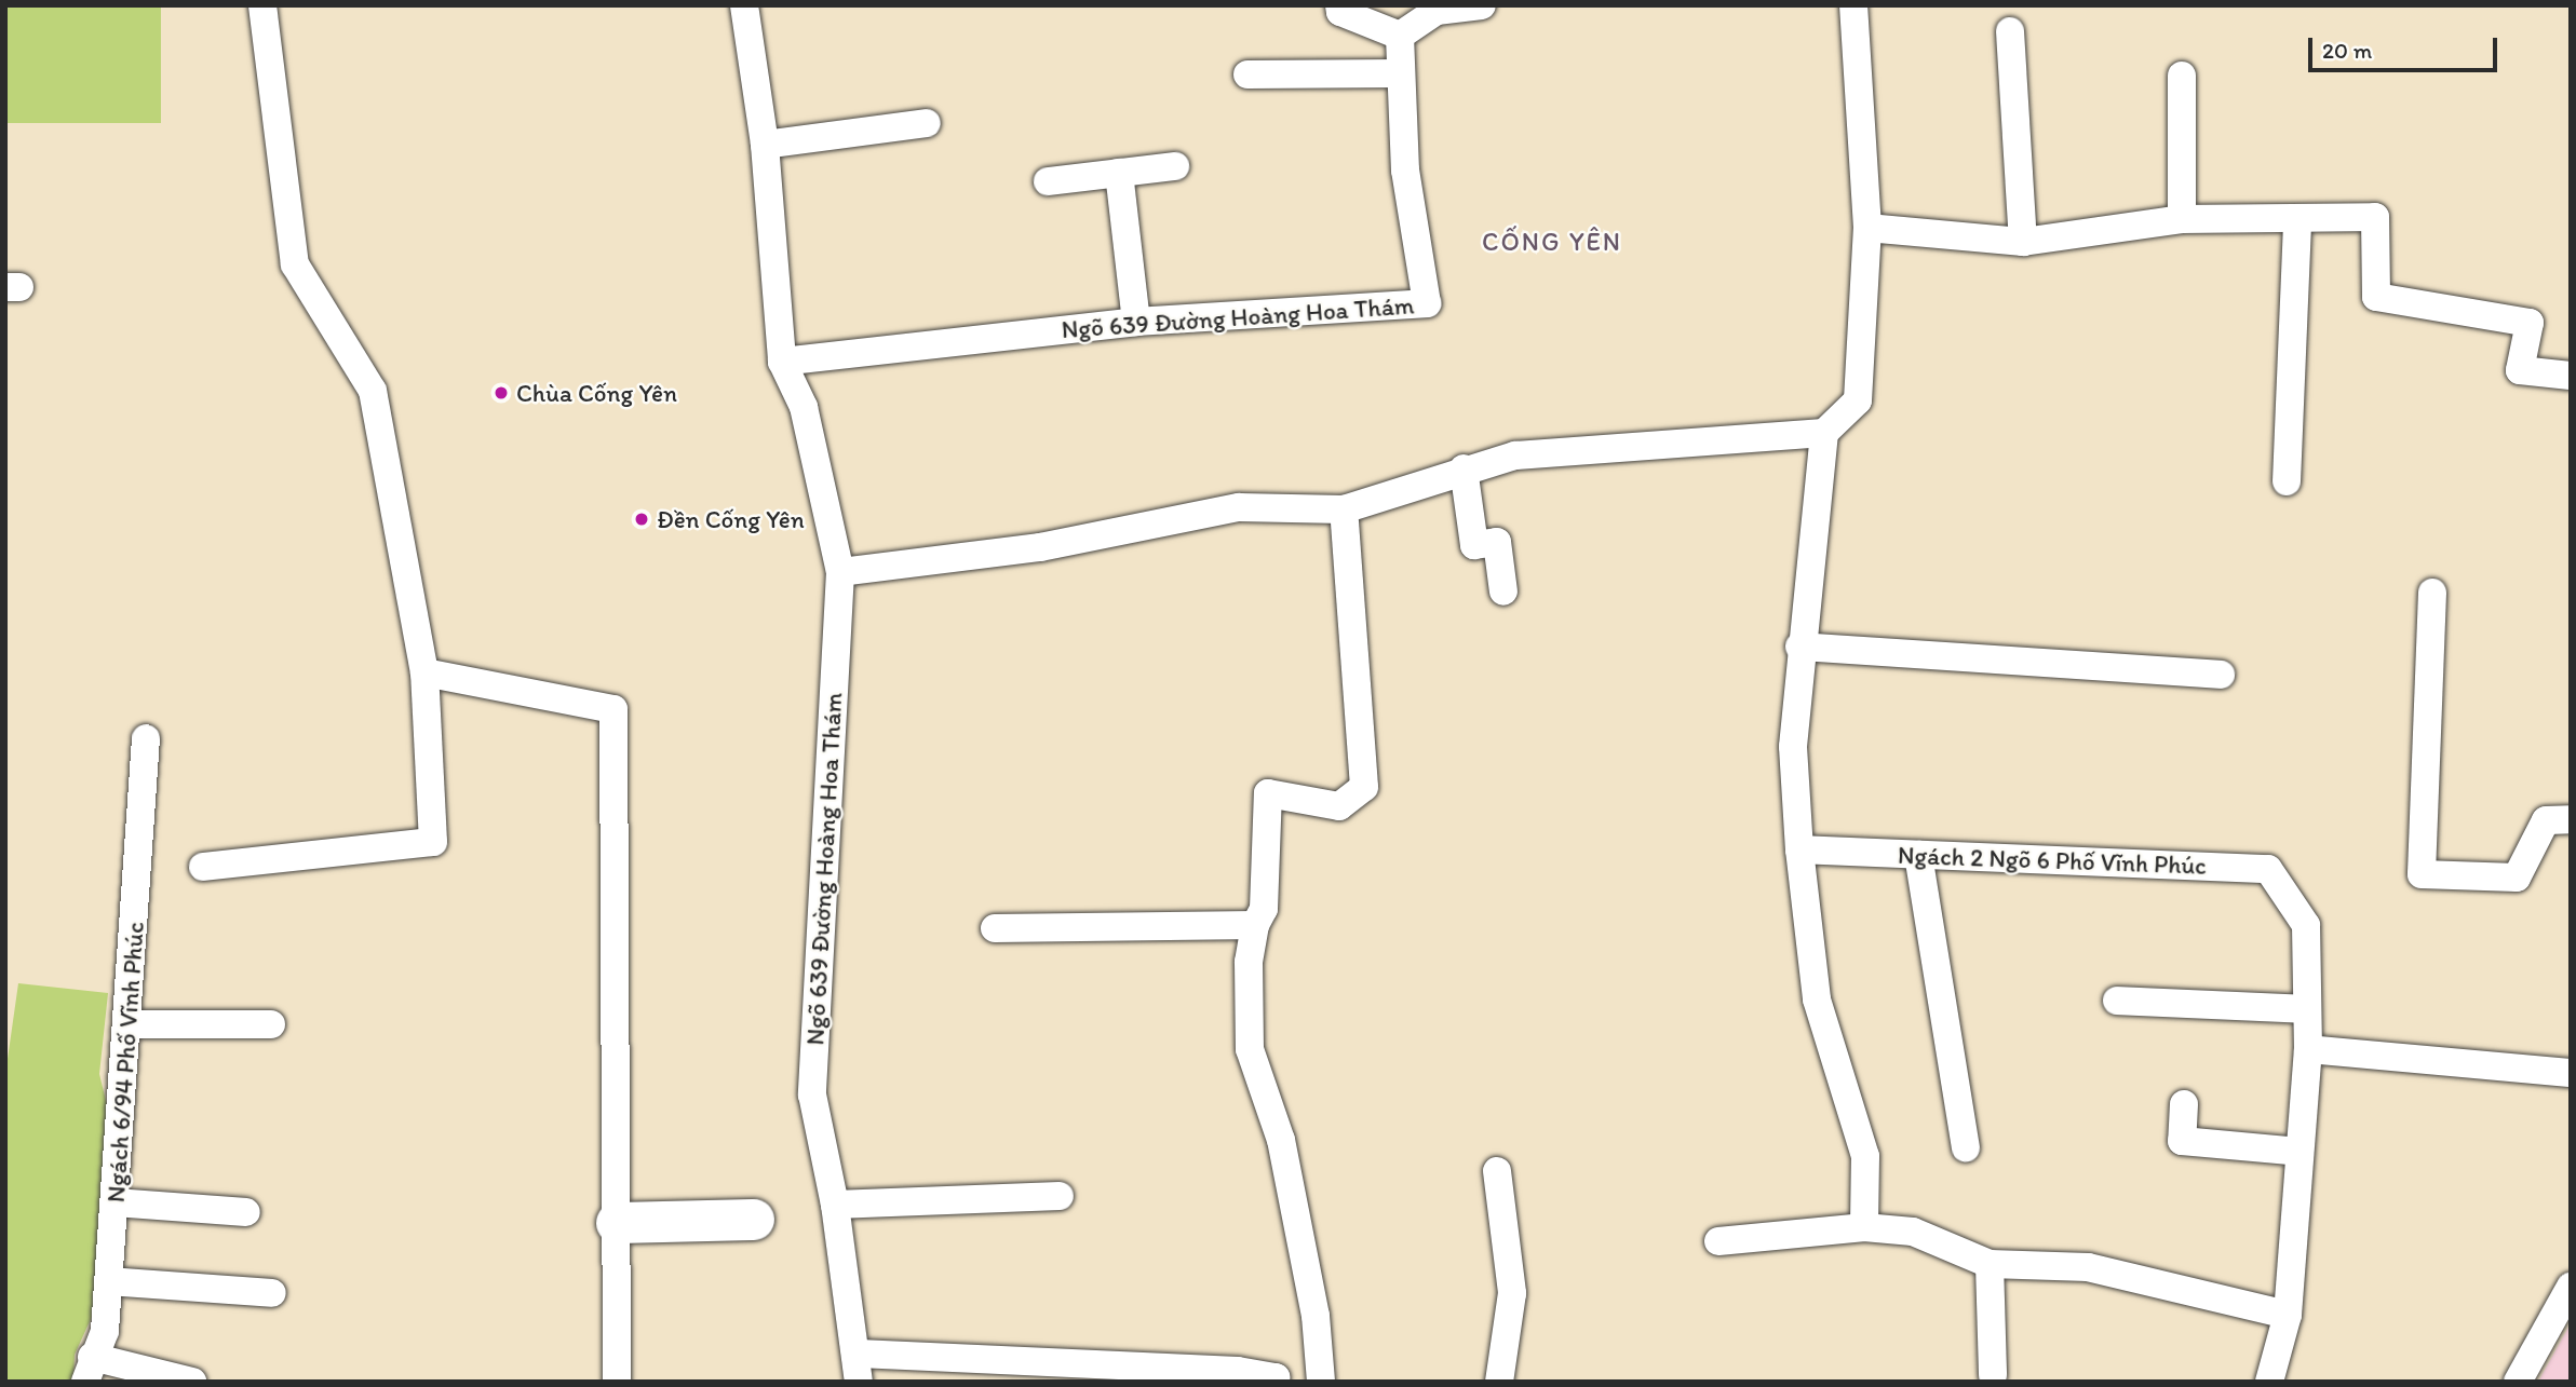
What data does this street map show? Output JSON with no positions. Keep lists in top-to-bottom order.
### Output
{
  "streets": {
    "lane": ["Ngõ 639 Đường Hoàng Hoa Thám", "Ngách 2 Ngõ 6 Phố Vĩnh Phúc", "Ngách 6/94 Phố Vĩnh Phúc"]
  },
  "districts": ["CỐNG YÊN"],
  "places": ["Chùa Cống Yên", "Đền Cống Yên"],
  "scale_bar": "20 m"
}
